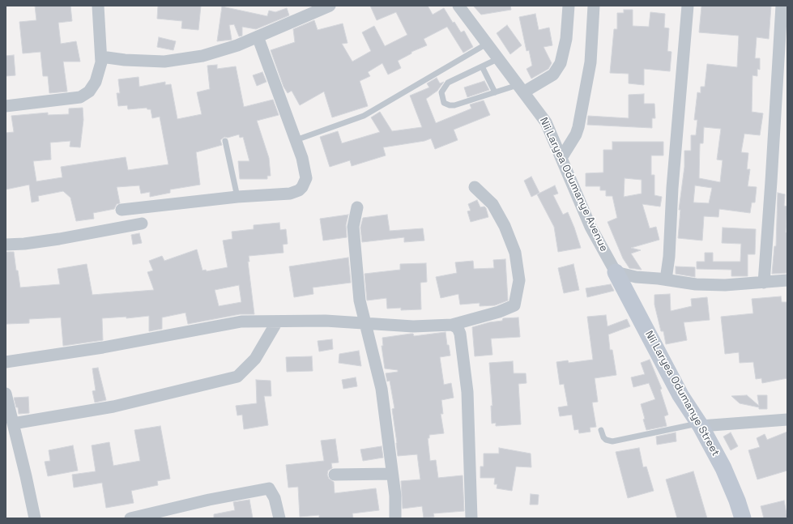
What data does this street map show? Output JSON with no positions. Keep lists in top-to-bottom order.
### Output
{
  "streets": {
    "street": ["Nii Laryea Odumanye Avenue", "Nii Laryea Odumanye Street"]
  },
  "crossings": [
    ["Nii Laryea Odumanye Avenue", "Nii Laryea Odumanye Street"]
  ]
}
